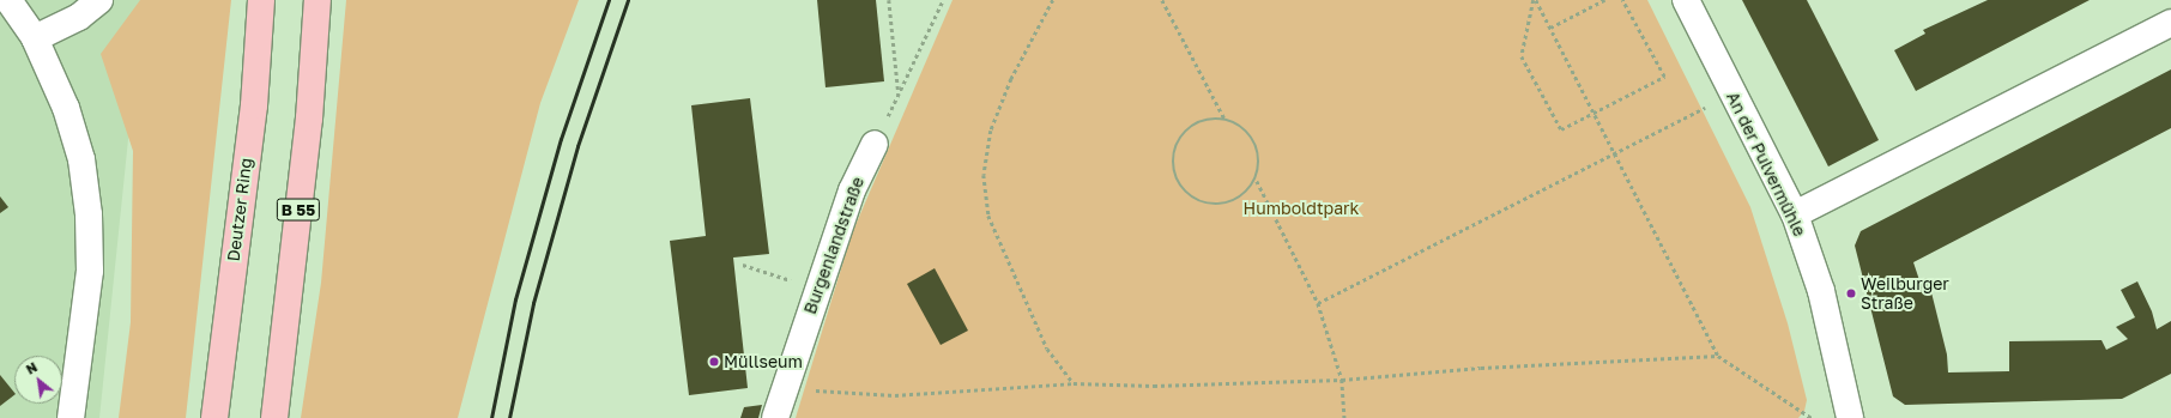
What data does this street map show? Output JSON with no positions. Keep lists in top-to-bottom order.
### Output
{
  "streets": {
    "main road": ["Deutzer Ring", "B 55"],
    "street": ["An der Pulvermühle", "Burgenlandstraße"]
  },
  "parks": ["Humboldtpark"],
  "places": ["Weilburger Straße", "Müllseum"],
  "north": "top left"
}
